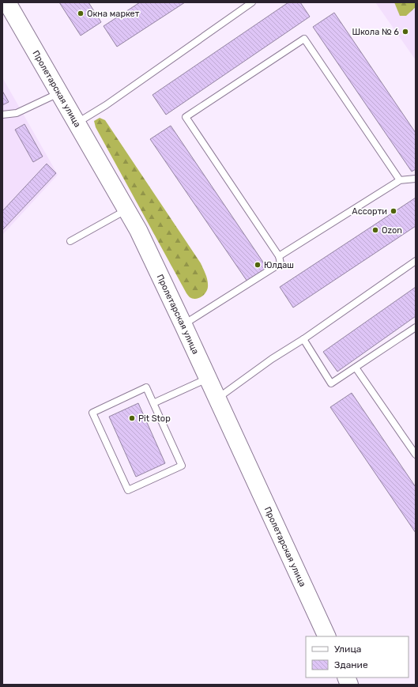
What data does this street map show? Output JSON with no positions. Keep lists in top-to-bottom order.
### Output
{
  "streets": {
    "street": ["Пролетарская улица"]
  },
  "places": [
    "Окна маркет",
    "Школа № 6",
    "Ассорти",
    "Ozon",
    "Юлдаш",
    "Pit Stop"
  ],
  "legend": ["Улица", "Здание"]
}
